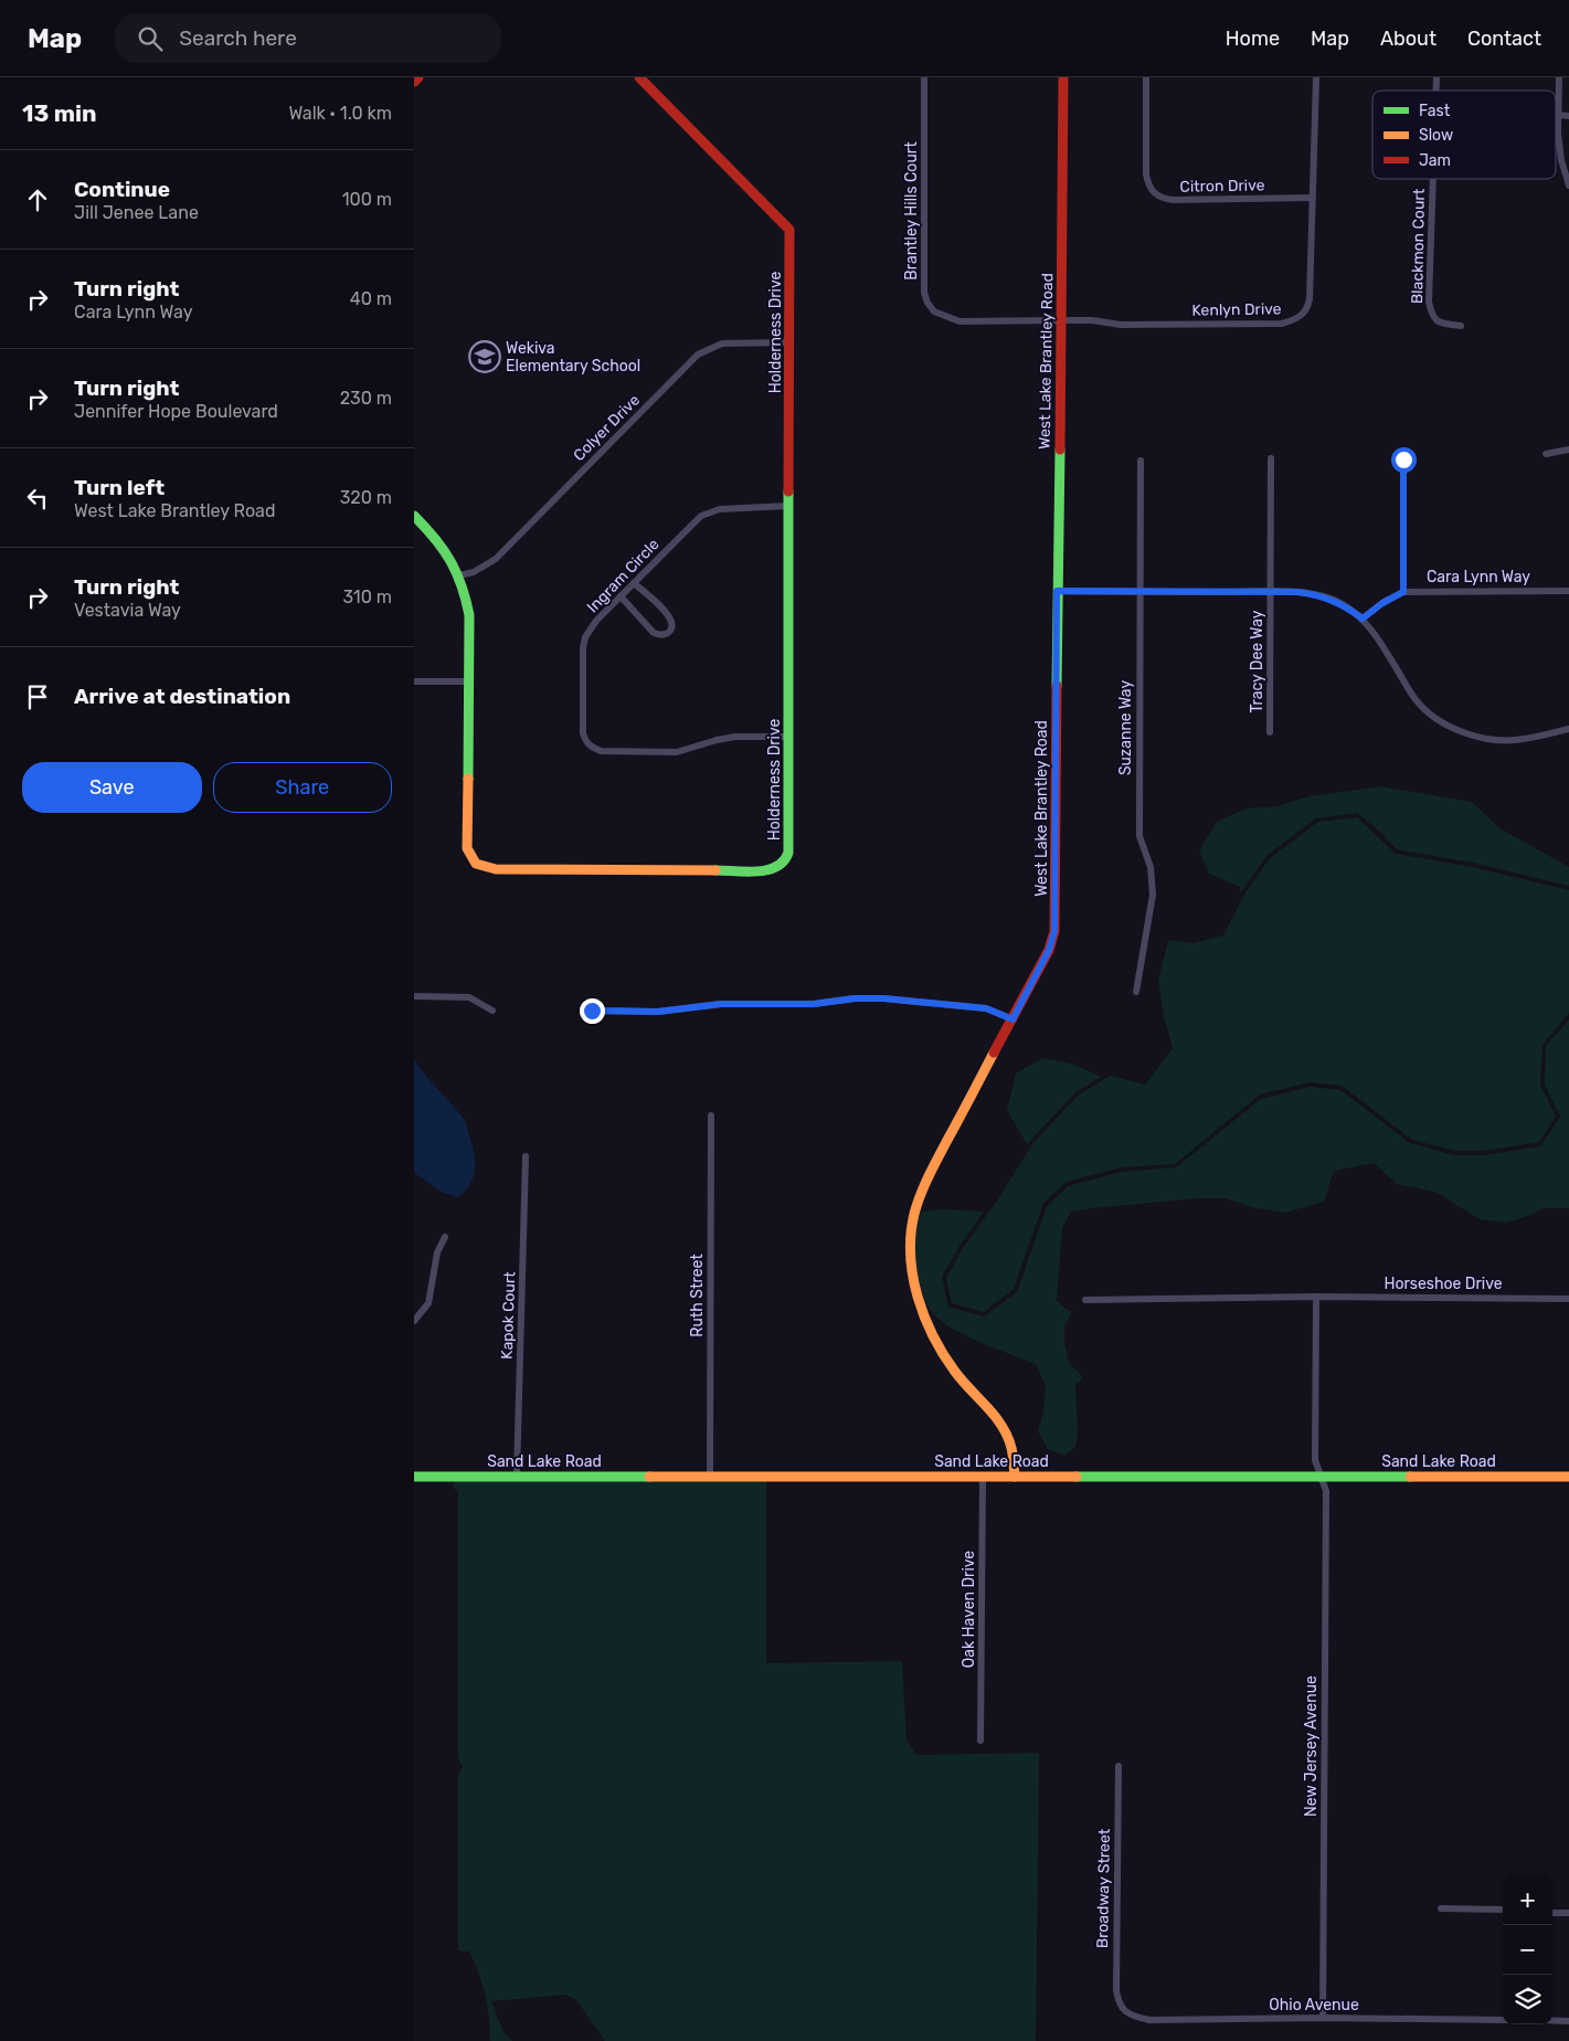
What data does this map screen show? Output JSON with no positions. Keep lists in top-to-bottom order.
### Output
{
  "streets": {
    "street": [
      "Citron Drive",
      "Brantley Hills Court",
      "Blackmon Court",
      "Kenlyn Drive",
      "Holderness Drive",
      "West Lake Brantley Road",
      "Colyer Drive",
      "Ingram Circle",
      "Cara Lynn Way",
      "Tracy Dee Way",
      "Suzanne Way",
      "Horseshoe Drive",
      "Ruth Street",
      "Kapok Court",
      "Sand Lake Road",
      "Oak Haven Drive",
      "New Jersey Avenue",
      "Broadway Street",
      "Ohio Avenue"
    ]
  },
  "crossings": [
    ["Citron Drive", "Kenlyn Drive"],
    ["Brantley Hills Court", "Kenlyn Drive"],
    ["Brantley Hills Court", "West Lake Brantley Road"],
    ["Kenlyn Drive", "West Lake Brantley Road"],
    ["Holderness Drive", "Colyer Drive"],
    ["Holderness Drive", "Ingram Circle"],
    ["West Lake Brantley Road", "Sand Lake Road"],
    ["Ruth Street", "Sand Lake Road"],
    ["Kapok Court", "Sand Lake Road"],
    ["Sand Lake Road", "Oak Haven Drive"],
    ["Sand Lake Road", "New Jersey Avenue"],
    ["New Jersey Avenue", "Ohio Avenue"],
    ["Broadway Street", "Ohio Avenue"]
  ],
  "places": {
    "school or university": ["Wekiva Elementary School"]
  },
  "legend": ["Fast", "Slow", "Jam"],
  "page": {
    "header": "Map",
    "search": "Search here",
    "nav": [
      "Home",
      "Map",
      "About",
      "Contact"
    ],
    "heading": ["13 min", "Walk · 1.0 km"],
    "list": [
      ["Continue", "Jill Jenee Lane", "100 m"],
      ["Turn right", "Cara Lynn Way", "40 m"],
      ["Turn right", "Jennifer Hope Boulevard", "230 m"],
      ["Turn left", "West Lake Brantley Road", "320 m"],
      ["Turn right", "Vestavia Way", "310 m"],
      "Arrive at destination"
    ],
    "buttons": ["Save", "Share"],
    "map_buttons": ["+", "−"]
  }
}
